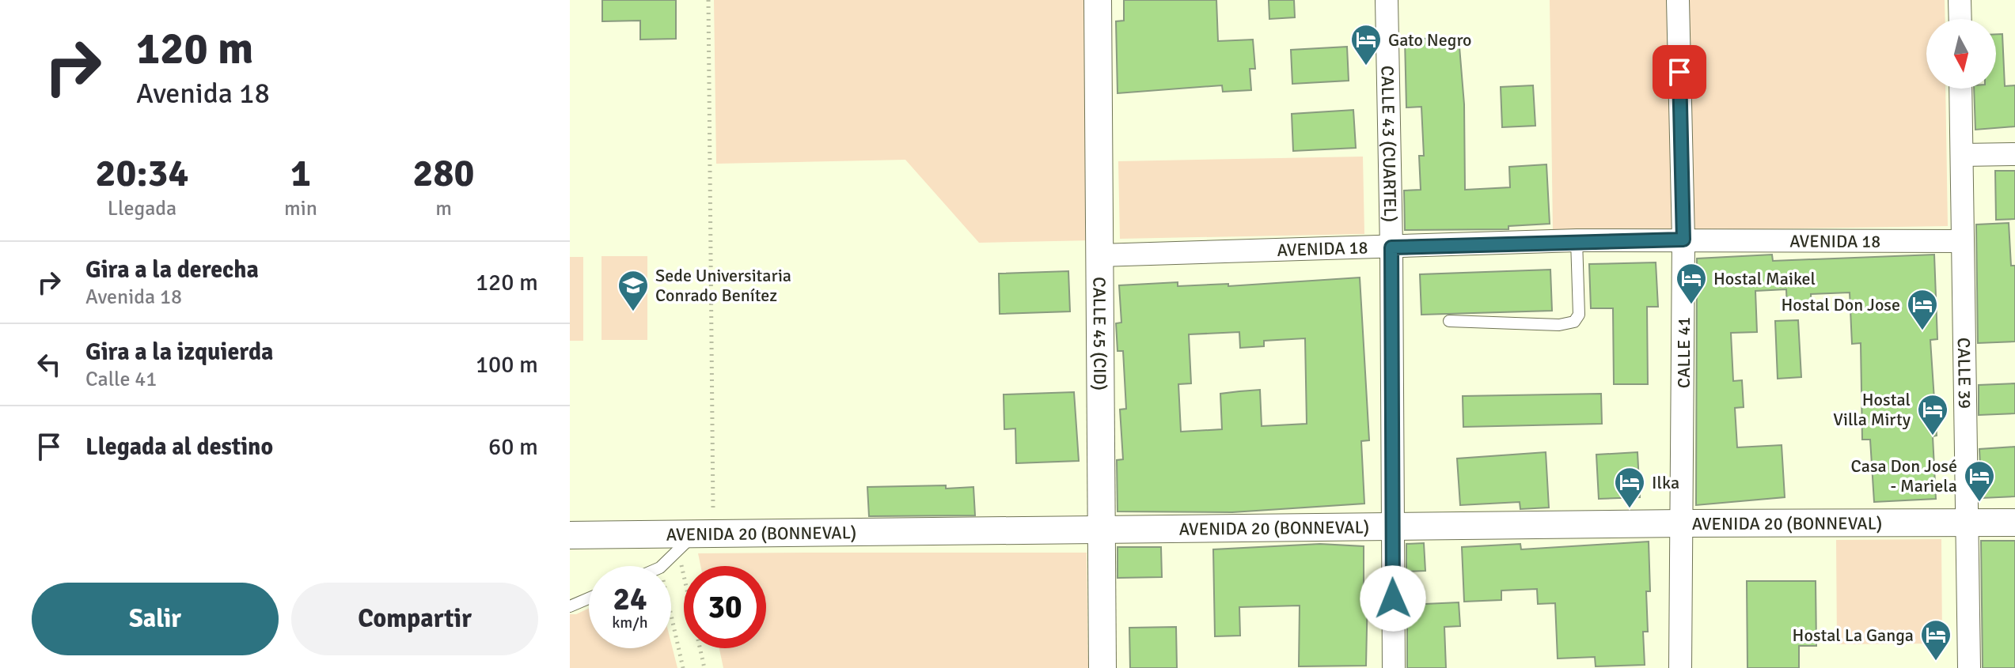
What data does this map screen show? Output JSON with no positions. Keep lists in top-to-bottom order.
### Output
{
  "streets": {
    "street": [
      "CALLE 43 (CUARTEL)",
      "AVENIDA 18",
      "CALLE 45 (CID)",
      "CALLE 41",
      "CALLE 39",
      "AVENIDA 20 (BONNEVAL)"
    ]
  },
  "crossings": [
    ["CALLE 43 (CUARTEL)", "AVENIDA 18"],
    ["CALLE 43 (CUARTEL)", "AVENIDA 20 (BONNEVAL)"],
    ["AVENIDA 18", "CALLE 45 (CID)"],
    ["AVENIDA 18", "CALLE 41"],
    ["AVENIDA 18", "CALLE 39"],
    ["CALLE 45 (CID)", "AVENIDA 20 (BONNEVAL)"],
    ["CALLE 41", "AVENIDA 20 (BONNEVAL)"],
    ["CALLE 39", "AVENIDA 20 (BONNEVAL)"]
  ],
  "places": {
    "hotel": [
      "Gato Negro",
      "Hostal Maikel",
      "Hostal Don Jose",
      "Hostal Villa Mirty",
      "Casa Don José - Mariela",
      "Ilka",
      "Hostal La Ganga"
    ],
    "school or university": ["Sede Universitaria Conrado Benítez"]
  },
  "north": "bottom",
  "page": {
    "turn": ["120 m", "Avenida 18"],
    "eta": [
      "20:34",
      "Llegada",
      "1",
      "min",
      "280",
      "m"
    ],
    "list": [
      {
        "name": "Gira a la derecha",
        "note": "Avenida 18",
        "value": "120 m"
      },
      {
        "name": "Gira a la izquierda",
        "note": "Calle 41",
        "value": "100 m"
      },
      {
        "name": "Llegada al destino",
        "value": "60 m"
      }
    ],
    "speed": "24 km/h",
    "limit": "30",
    "buttons": ["Salir", "Compartir"]
  }
}
